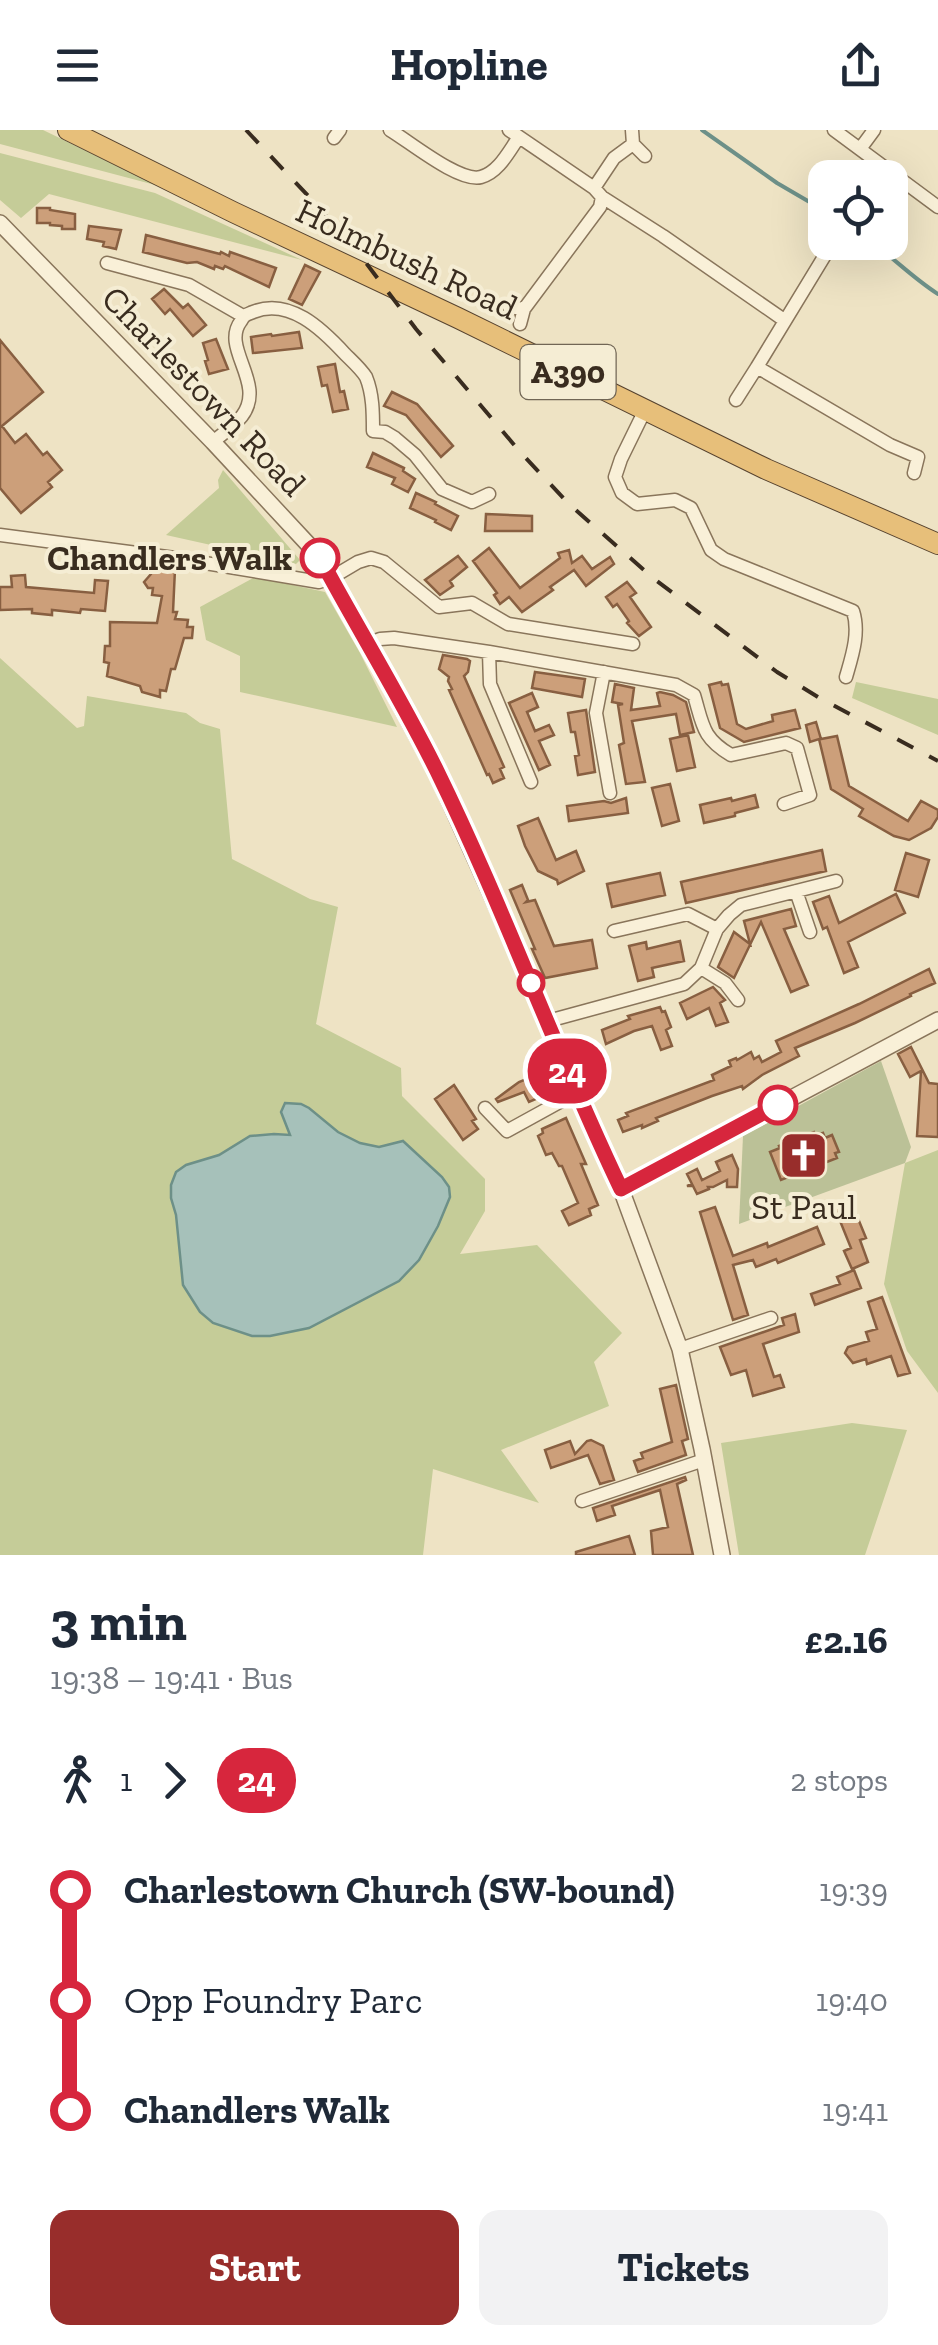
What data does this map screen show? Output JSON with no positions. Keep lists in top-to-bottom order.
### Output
{
  "streets": {
    "highway": ["Holmbush Road", "A390"],
    "street": ["Charlestown Road"]
  },
  "places": {
    "other": ["Chandlers Walk"],
    "church": ["St Paul"]
  },
  "lines": ["bus line 24"],
  "page": {
    "header": "Hopline",
    "on_map": "24",
    "heading": ["3 min", "19:38 – 19:41 · Bus", "£2.16"],
    "legs": ["1", "24", "2 stops"],
    "list": [
      {
        "name": "Charlestown Church (SW-bound)",
        "value": "19:39"
      },
      {
        "name": "Opp Foundry Parc",
        "value": "19:40"
      },
      {
        "name": "Chandlers Walk",
        "value": "19:41"
      }
    ],
    "buttons": ["Start", "Tickets"]
  }
}
